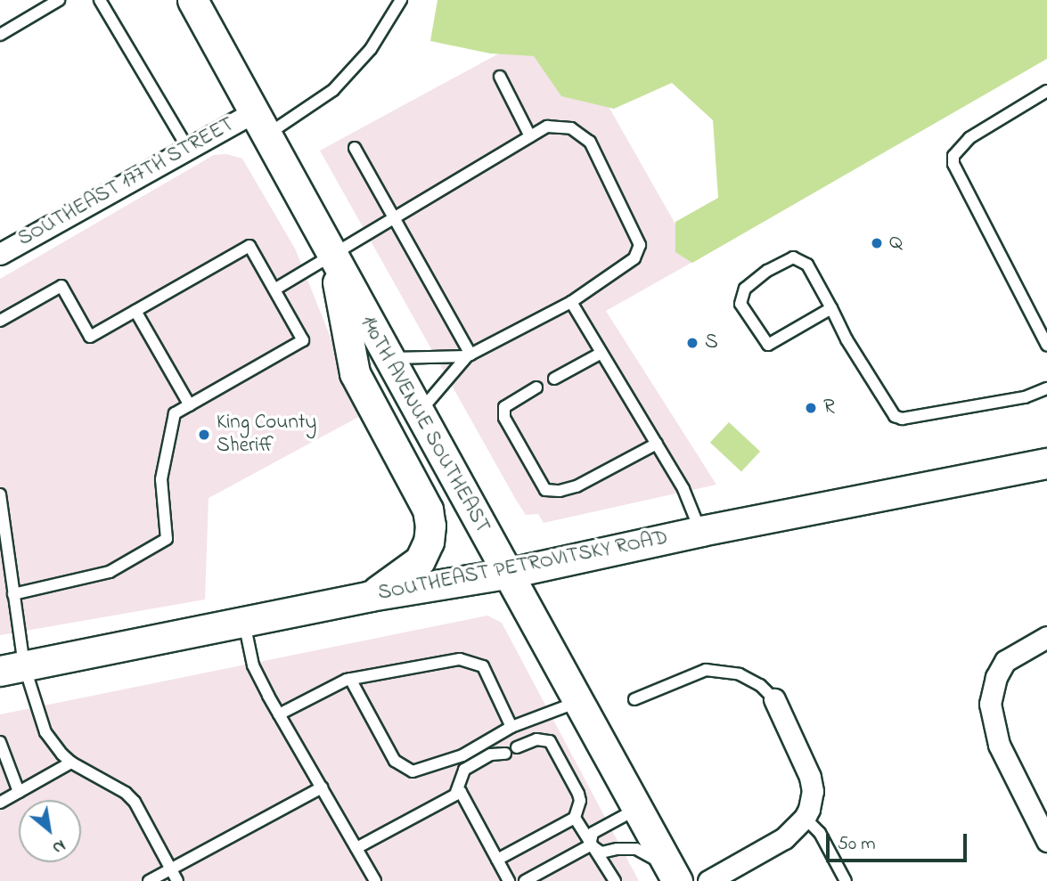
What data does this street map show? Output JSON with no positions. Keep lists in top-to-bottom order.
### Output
{
  "streets": {
    "main road": ["140TH AVENUE SOUTHEAST", "SOUTHEAST PETROVITSKY ROAD"],
    "street": ["SOUTHEAST 177TH STREET"]
  },
  "crossings": [
    ["SOUTHEAST 177TH STREET", "140TH AVENUE SOUTHEAST"],
    ["140TH AVENUE SOUTHEAST", "SOUTHEAST PETROVITSKY ROAD"]
  ],
  "places": [
    "Q",
    "S",
    "R",
    "King County Sheriff"
  ],
  "scale_bar": "50 m",
  "north": "bottom right"
}
